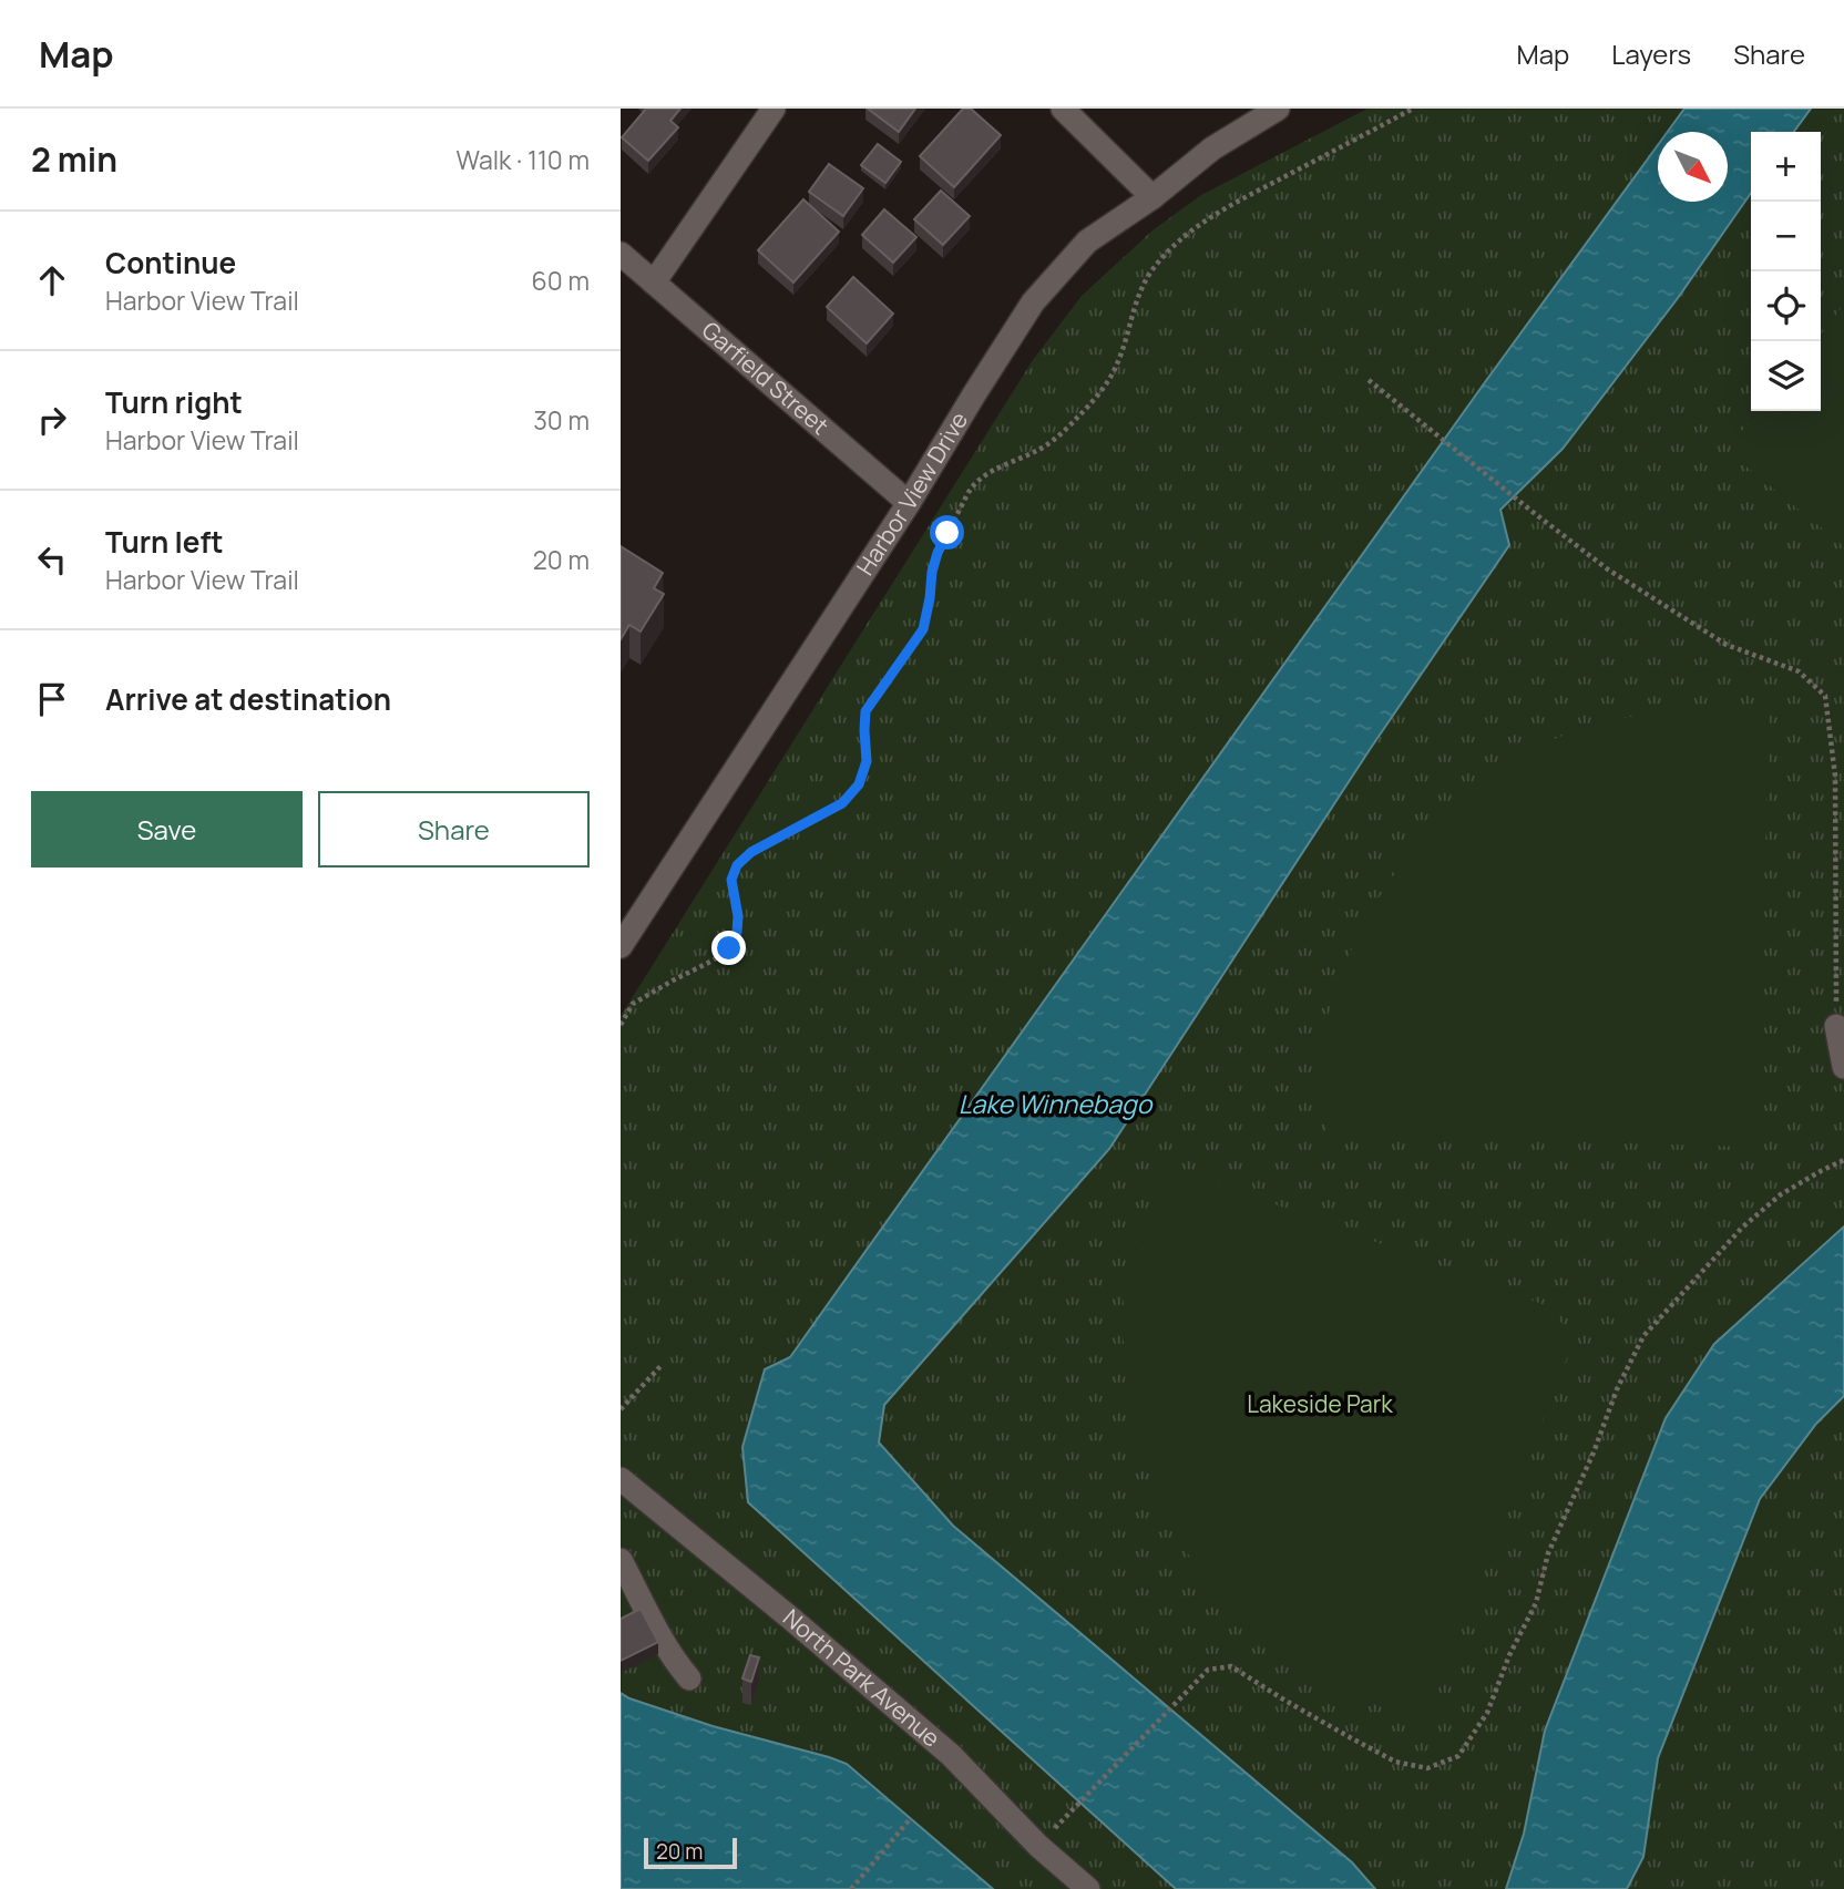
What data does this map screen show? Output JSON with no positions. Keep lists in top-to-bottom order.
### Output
{
  "streets": {
    "street": ["Garfield Street", "Harbor View Drive", "North Park Avenue"]
  },
  "crossings": [
    ["Garfield Street", "Harbor View Drive"]
  ],
  "water": ["Lake Winnebago"],
  "parks": ["Lakeside Park"],
  "scale_bar": "20 m",
  "north": "bottom right",
  "page": {
    "header": "Map",
    "nav": ["Map", "Layers", "Share"],
    "heading": ["2 min", "Walk · 110 m"],
    "map_buttons": ["+", "−"],
    "list": [
      ["Continue", "Harbor View Trail", "60 m"],
      ["Turn right", "Harbor View Trail", "30 m"],
      ["Turn left", "Harbor View Trail", "20 m"],
      "Arrive at destination"
    ],
    "buttons": ["Save", "Share"],
    "scale": "20 m"
  }
}
